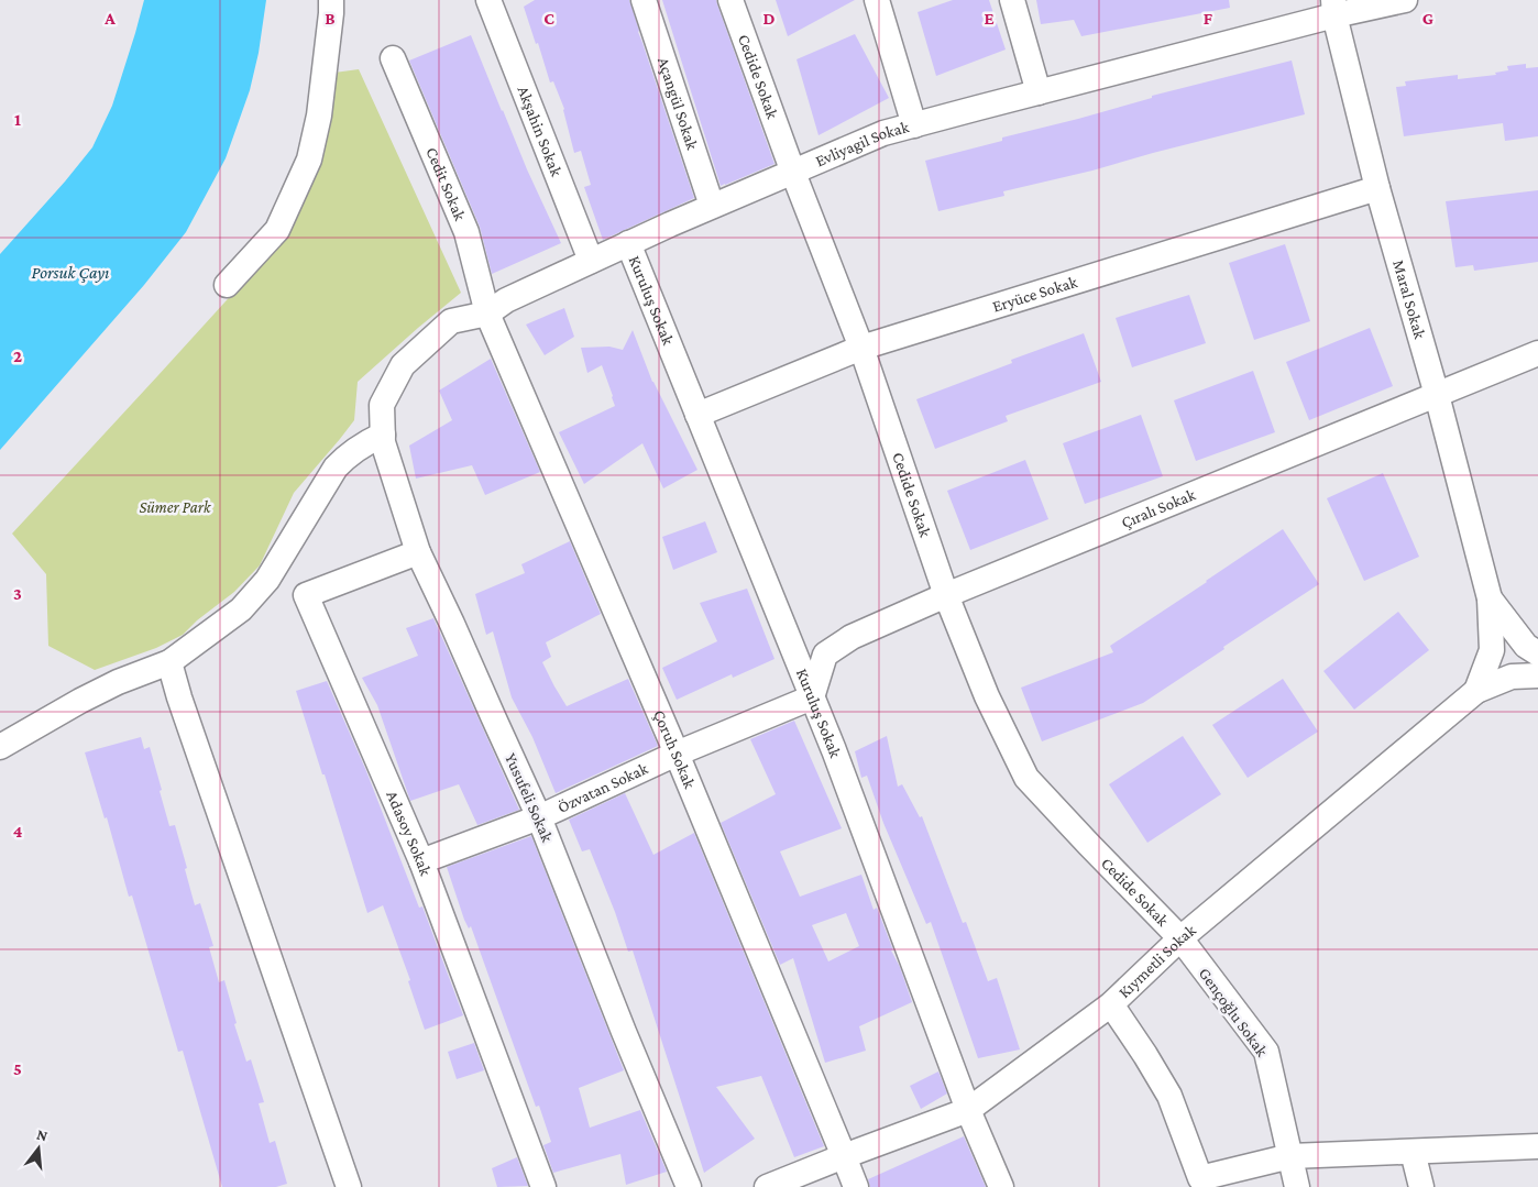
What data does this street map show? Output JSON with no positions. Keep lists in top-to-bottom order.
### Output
{
  "streets": {
    "street": [
      "Cedide Sokak",
      "Açangül Sokak",
      "Akşahin Sokak",
      "Evliyagil Sokak",
      "Cedit Sokak",
      "Eryüce Sokak",
      "Maral Sokak",
      "Kuruluş Sokak",
      "Çıralı Sokak",
      "Çoruh Sokak",
      "Özvatan Sokak",
      "Yusufeli Sokak",
      "Adasoy Sokak",
      "Kıymetli Sokak",
      "Gençoğlu Sokak"
    ]
  },
  "crossings": [
    ["Cedide Sokak", "Evliyagil Sokak"],
    ["Cedide Sokak", "Eryüce Sokak"],
    ["Cedide Sokak", "Çıralı Sokak"],
    ["Cedide Sokak", "Kıymetli Sokak"],
    ["Cedide Sokak", "Gençoğlu Sokak"],
    ["Açangül Sokak", "Evliyagil Sokak"],
    ["Akşahin Sokak", "Evliyagil Sokak"],
    ["Evliyagil Sokak", "Cedit Sokak"],
    ["Evliyagil Sokak", "Maral Sokak"],
    ["Evliyagil Sokak", "Kuruluş Sokak"],
    ["Evliyagil Sokak", "Çoruh Sokak"],
    ["Evliyagil Sokak", "Yusufeli Sokak"],
    ["Cedit Sokak", "Çoruh Sokak"],
    ["Eryüce Sokak", "Maral Sokak"],
    ["Eryüce Sokak", "Kuruluş Sokak"],
    ["Maral Sokak", "Çıralı Sokak"],
    ["Kuruluş Sokak", "Çıralı Sokak"],
    ["Kuruluş Sokak", "Özvatan Sokak"],
    ["Kuruluş Sokak", "Kıymetli Sokak"],
    ["Çıralı Sokak", "Özvatan Sokak"],
    ["Çoruh Sokak", "Özvatan Sokak"],
    ["Çoruh Sokak", "Kıymetli Sokak"],
    ["Özvatan Sokak", "Yusufeli Sokak"],
    ["Özvatan Sokak", "Adasoy Sokak"],
    ["Yusufeli Sokak", "Adasoy Sokak"],
    ["Kıymetli Sokak", "Gençoğlu Sokak"]
  ],
  "water": ["Porsuk Çayı"],
  "parks": ["Sümer Park"],
  "north": "top",
  "grid": {
    "columns": [
      "A",
      "B",
      "C",
      "D",
      "E",
      "F",
      "G"
    ],
    "rows": [
      "1",
      "2",
      "3",
      "4",
      "5"
    ]
  }
}
